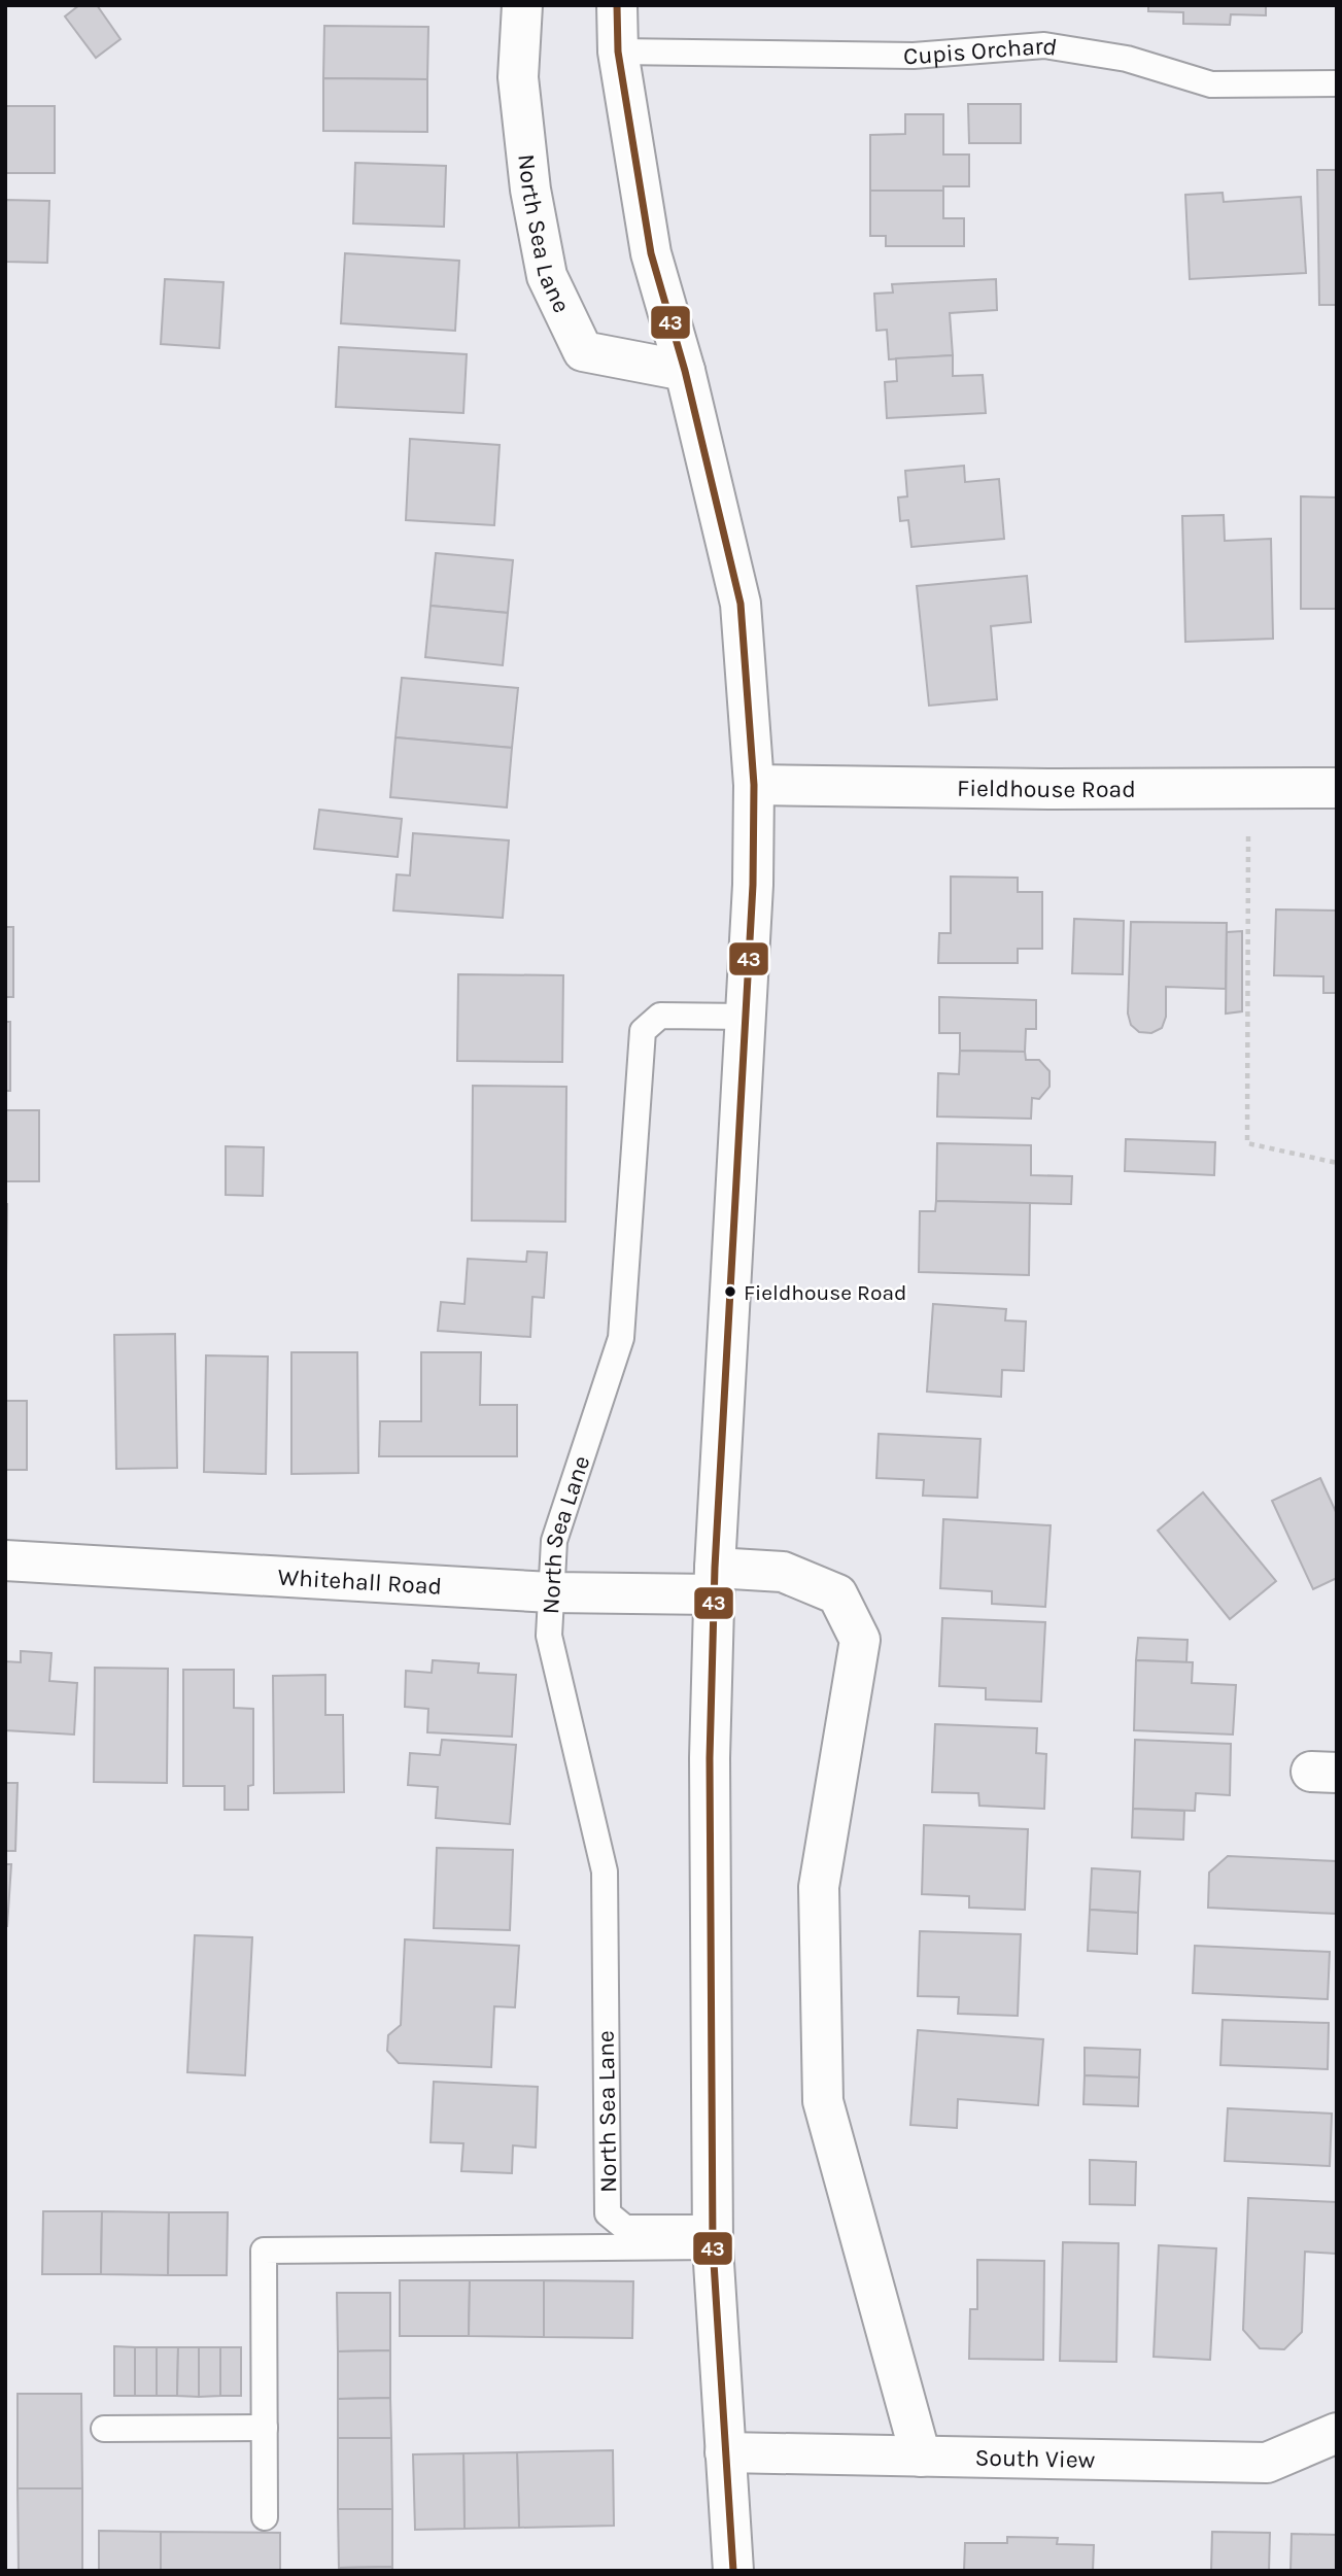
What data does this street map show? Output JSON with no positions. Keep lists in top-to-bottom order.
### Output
{
  "streets": {
    "street": [
      "North Sea Lane",
      "Fieldhouse Road",
      "Whitehall Road",
      "South View"
    ],
    "lane": ["Cupis Orchard"]
  },
  "crossings": [
    ["North Sea Lane", "Whitehall Road"]
  ],
  "places": ["Fieldhouse Road"],
  "lines": ["transit line 43"]
}
